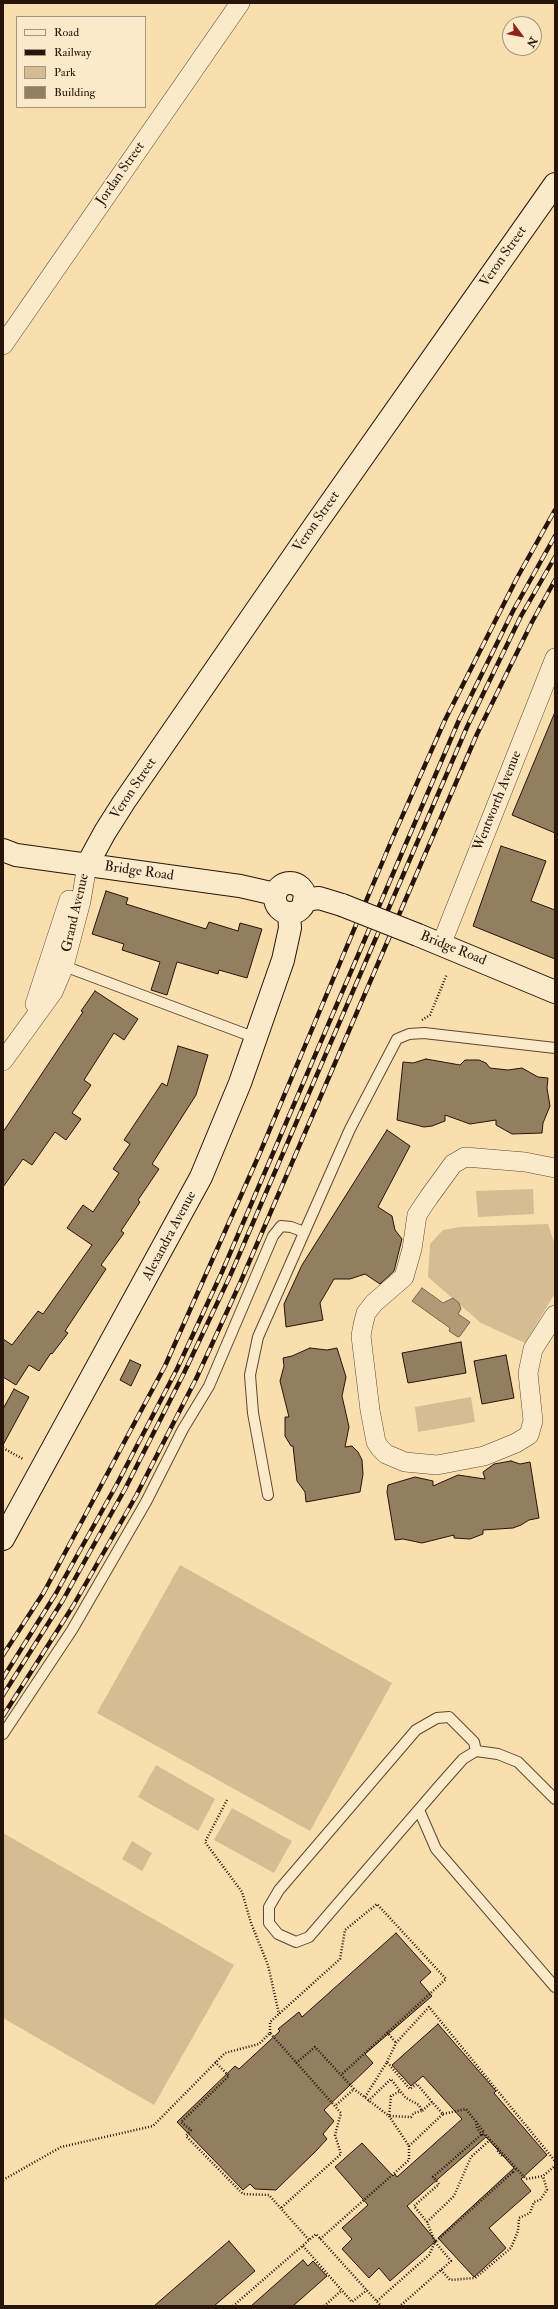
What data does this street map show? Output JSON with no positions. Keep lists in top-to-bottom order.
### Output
{
  "streets": {
    "street": [
      "Jordan Street",
      "Veron Street",
      "Wentworth Avenue",
      "Bridge Road",
      "Grand Avenue",
      "Alexandra Avenue"
    ]
  },
  "crossings": [
    ["Veron Street", "Bridge Road"],
    ["Veron Street", "Grand Avenue"],
    ["Wentworth Avenue", "Bridge Road"],
    ["Bridge Road", "Grand Avenue"],
    ["Bridge Road", "Alexandra Avenue"]
  ],
  "legend": [
    "Road",
    "Railway",
    "Park",
    "Building"
  ],
  "north": "bottom right"
}
